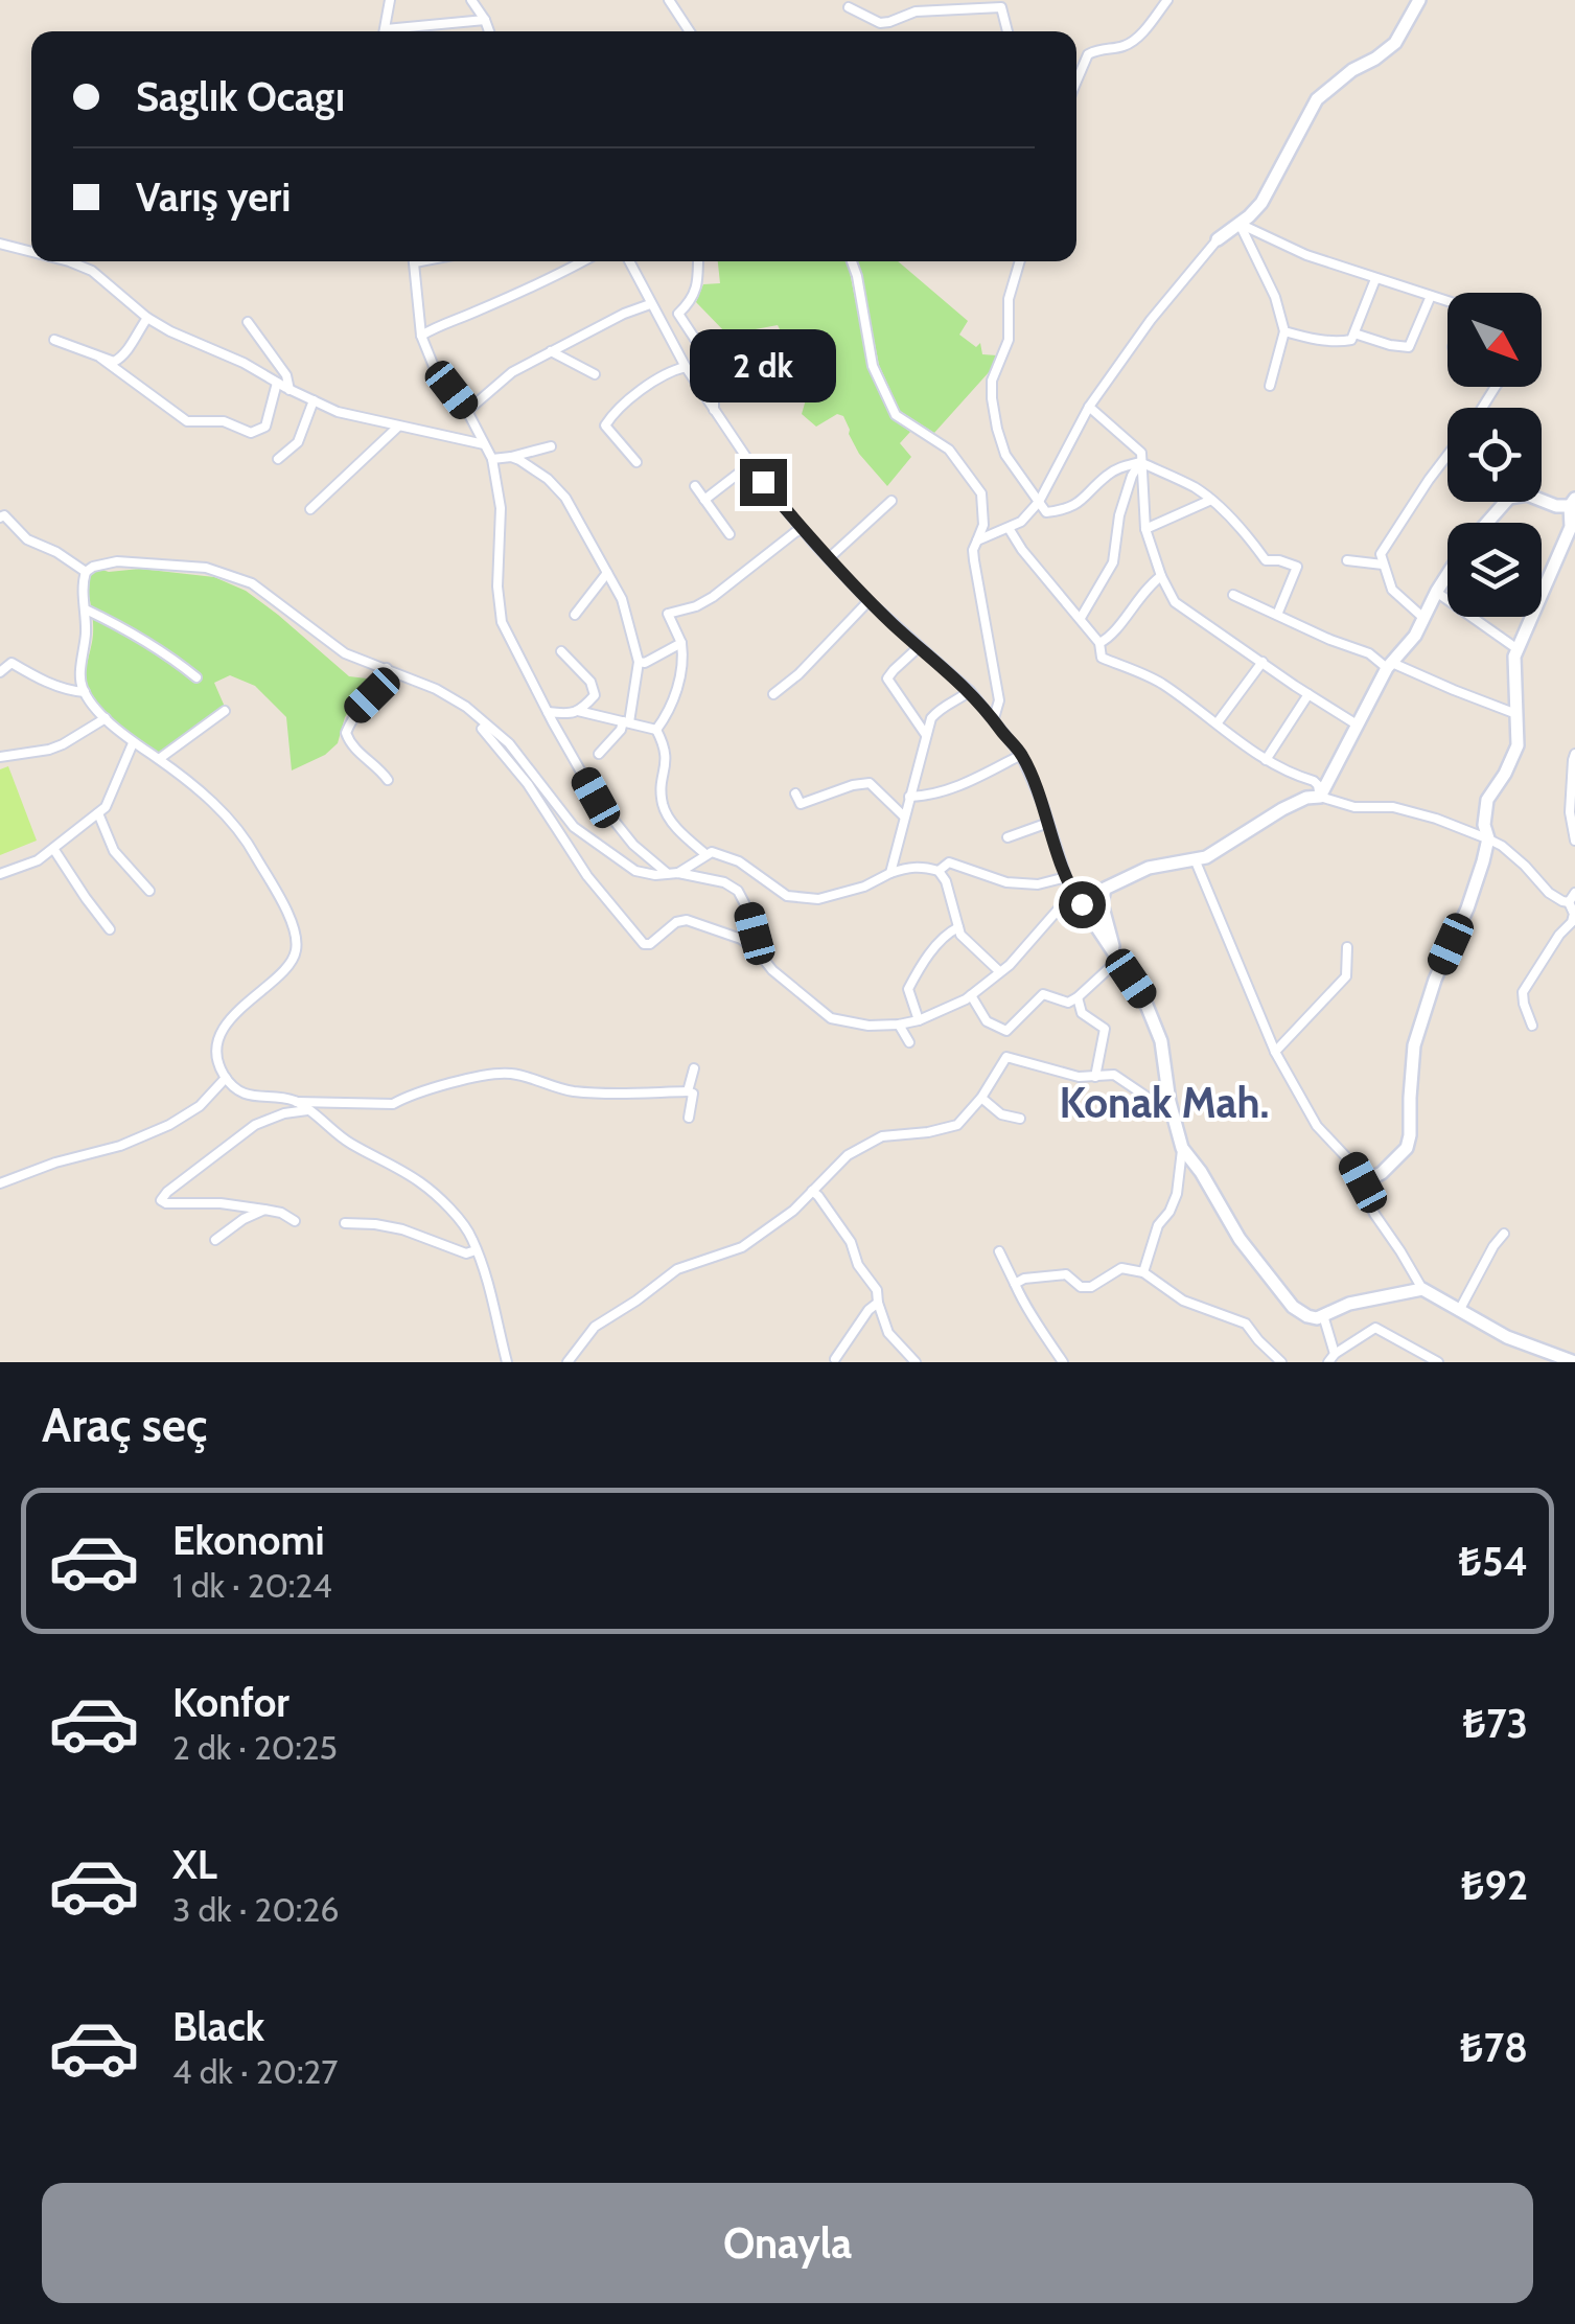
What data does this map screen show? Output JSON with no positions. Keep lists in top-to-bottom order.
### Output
{
  "districts": ["Konak Mah."],
  "north": "bottom right",
  "page": {
    "banner": ["Saglık Ocagı", "Varış yeri"],
    "bubble": "2 dk",
    "heading": "Araç seç",
    "list": [
      {
        "name": "Ekonomi",
        "note": "1 dk · 20:24",
        "value": "₺54"
      },
      {
        "name": "Konfor",
        "note": "2 dk · 20:25",
        "value": "₺73"
      },
      {
        "name": "XL",
        "note": "3 dk · 20:26",
        "value": "₺92"
      },
      {
        "name": "Black",
        "note": "4 dk · 20:27",
        "value": "₺78"
      }
    ],
    "buttons": "Onayla"
  }
}
